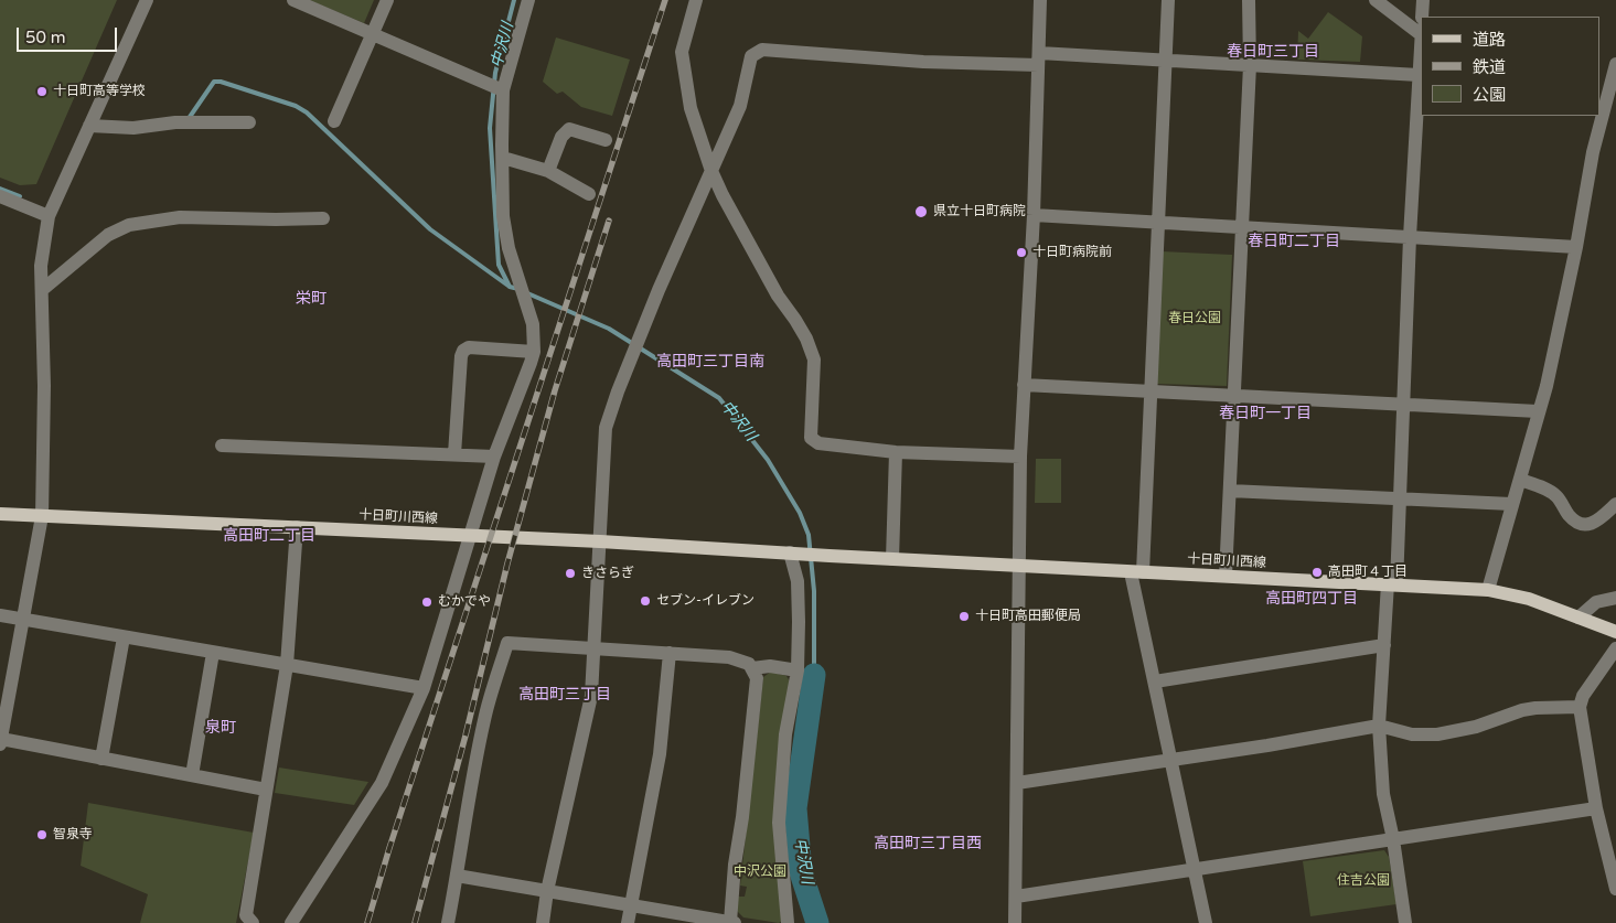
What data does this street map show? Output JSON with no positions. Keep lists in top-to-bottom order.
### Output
{
  "streets": {
    "main road": ["十日町川西線"]
  },
  "districts": [
    "春日町三丁目",
    "春日町二丁目",
    "栄町",
    "高田町三丁目南",
    "春日町一丁目",
    "高田町二丁目",
    "高田町四丁目",
    "高田町三丁目",
    "泉町",
    "高田町三丁目西"
  ],
  "water": ["中沢川"],
  "parks": ["春日公園", "中沢公園", "住吉公園"],
  "places": [
    "十日町高等学校",
    "県立十日町病院",
    "十日町病院前",
    "高田町４丁目",
    "きさらぎ",
    "セブン-イレブン",
    "むかでや",
    "十日町高田郵便局",
    "智泉寺"
  ],
  "legend": ["道路", "鉄道", "公園"],
  "scale_bar": "50 m"
}
